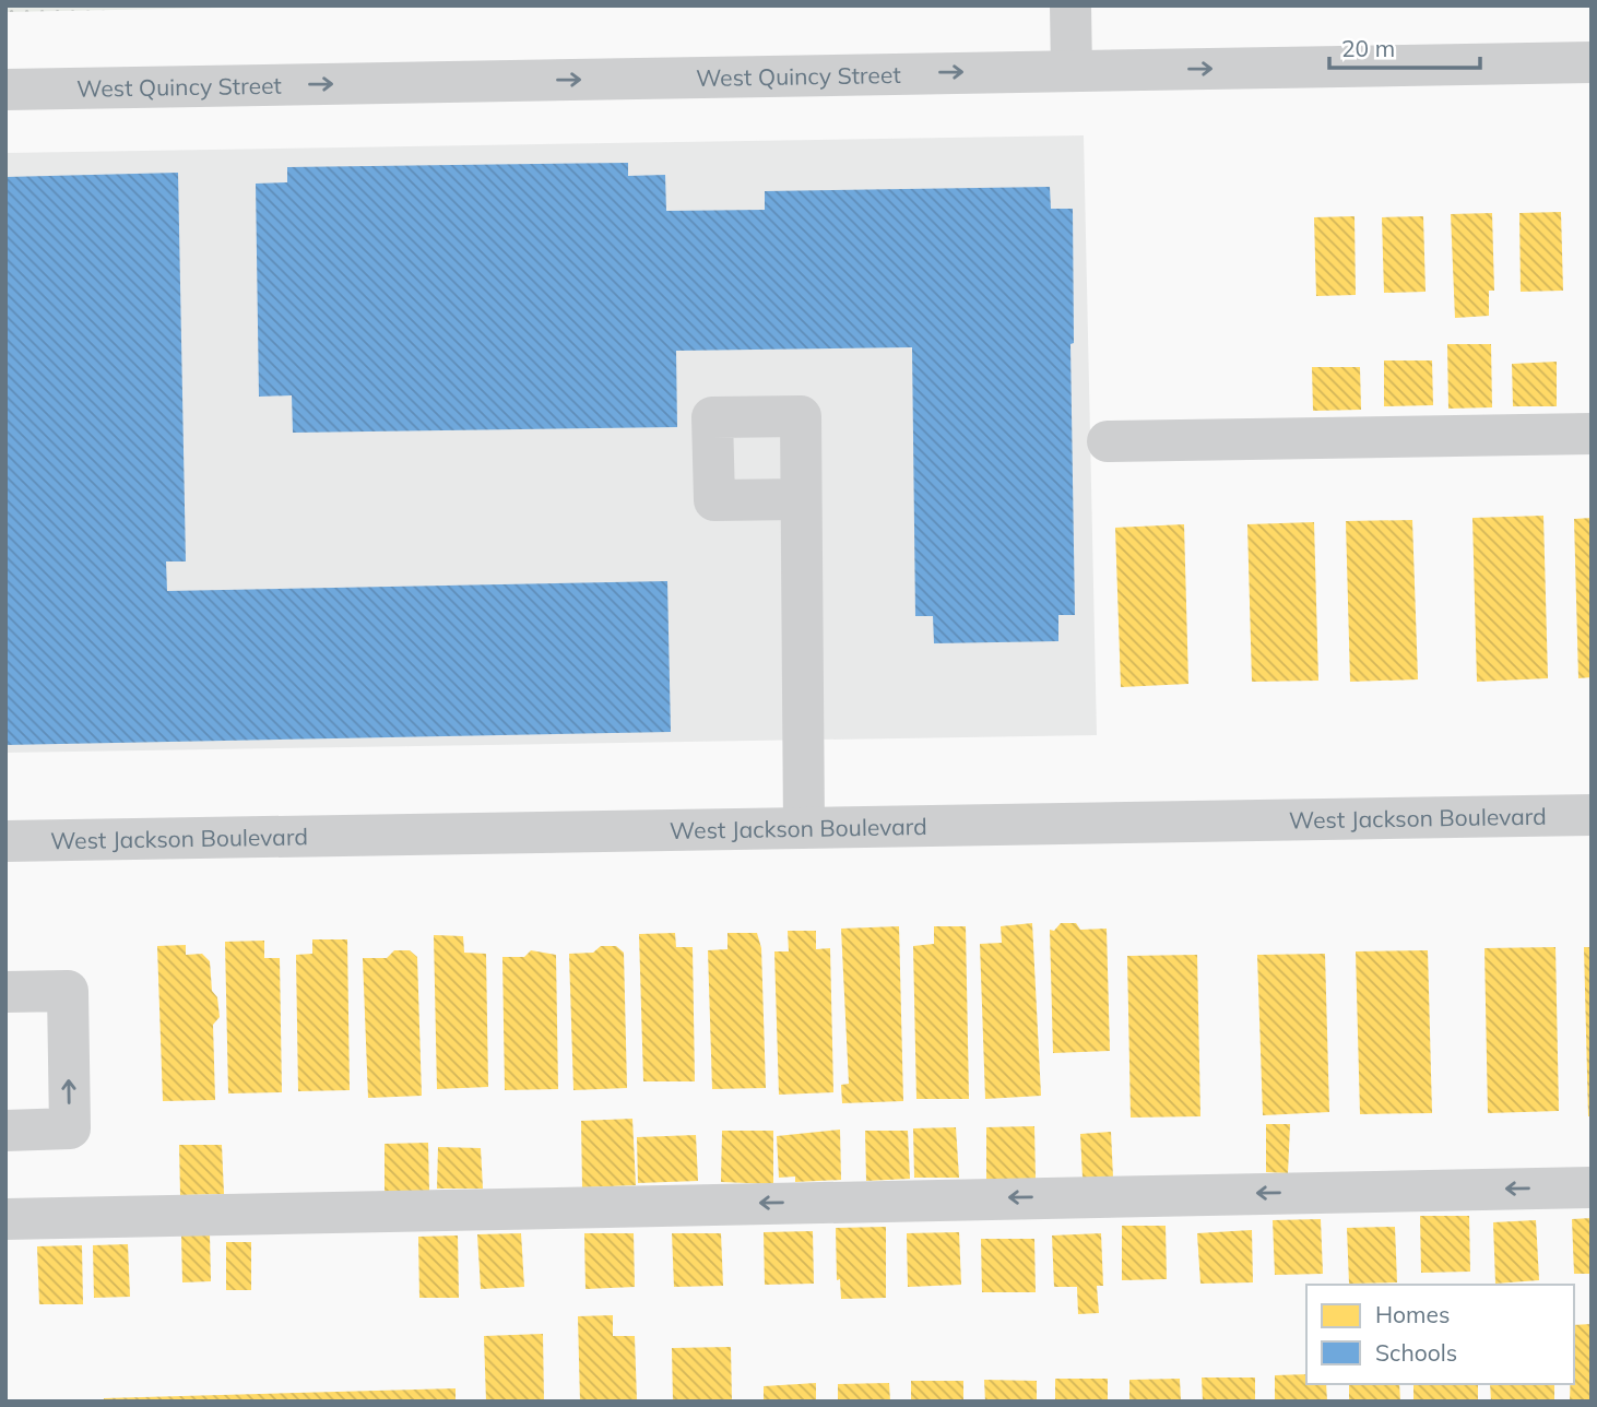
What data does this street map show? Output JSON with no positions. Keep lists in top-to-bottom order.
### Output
{
  "streets": {
    "street": ["West Quincy Street", "West Jackson Boulevard"]
  },
  "legend": ["Homes", "Schools"],
  "scale_bar": "20 m"
}
